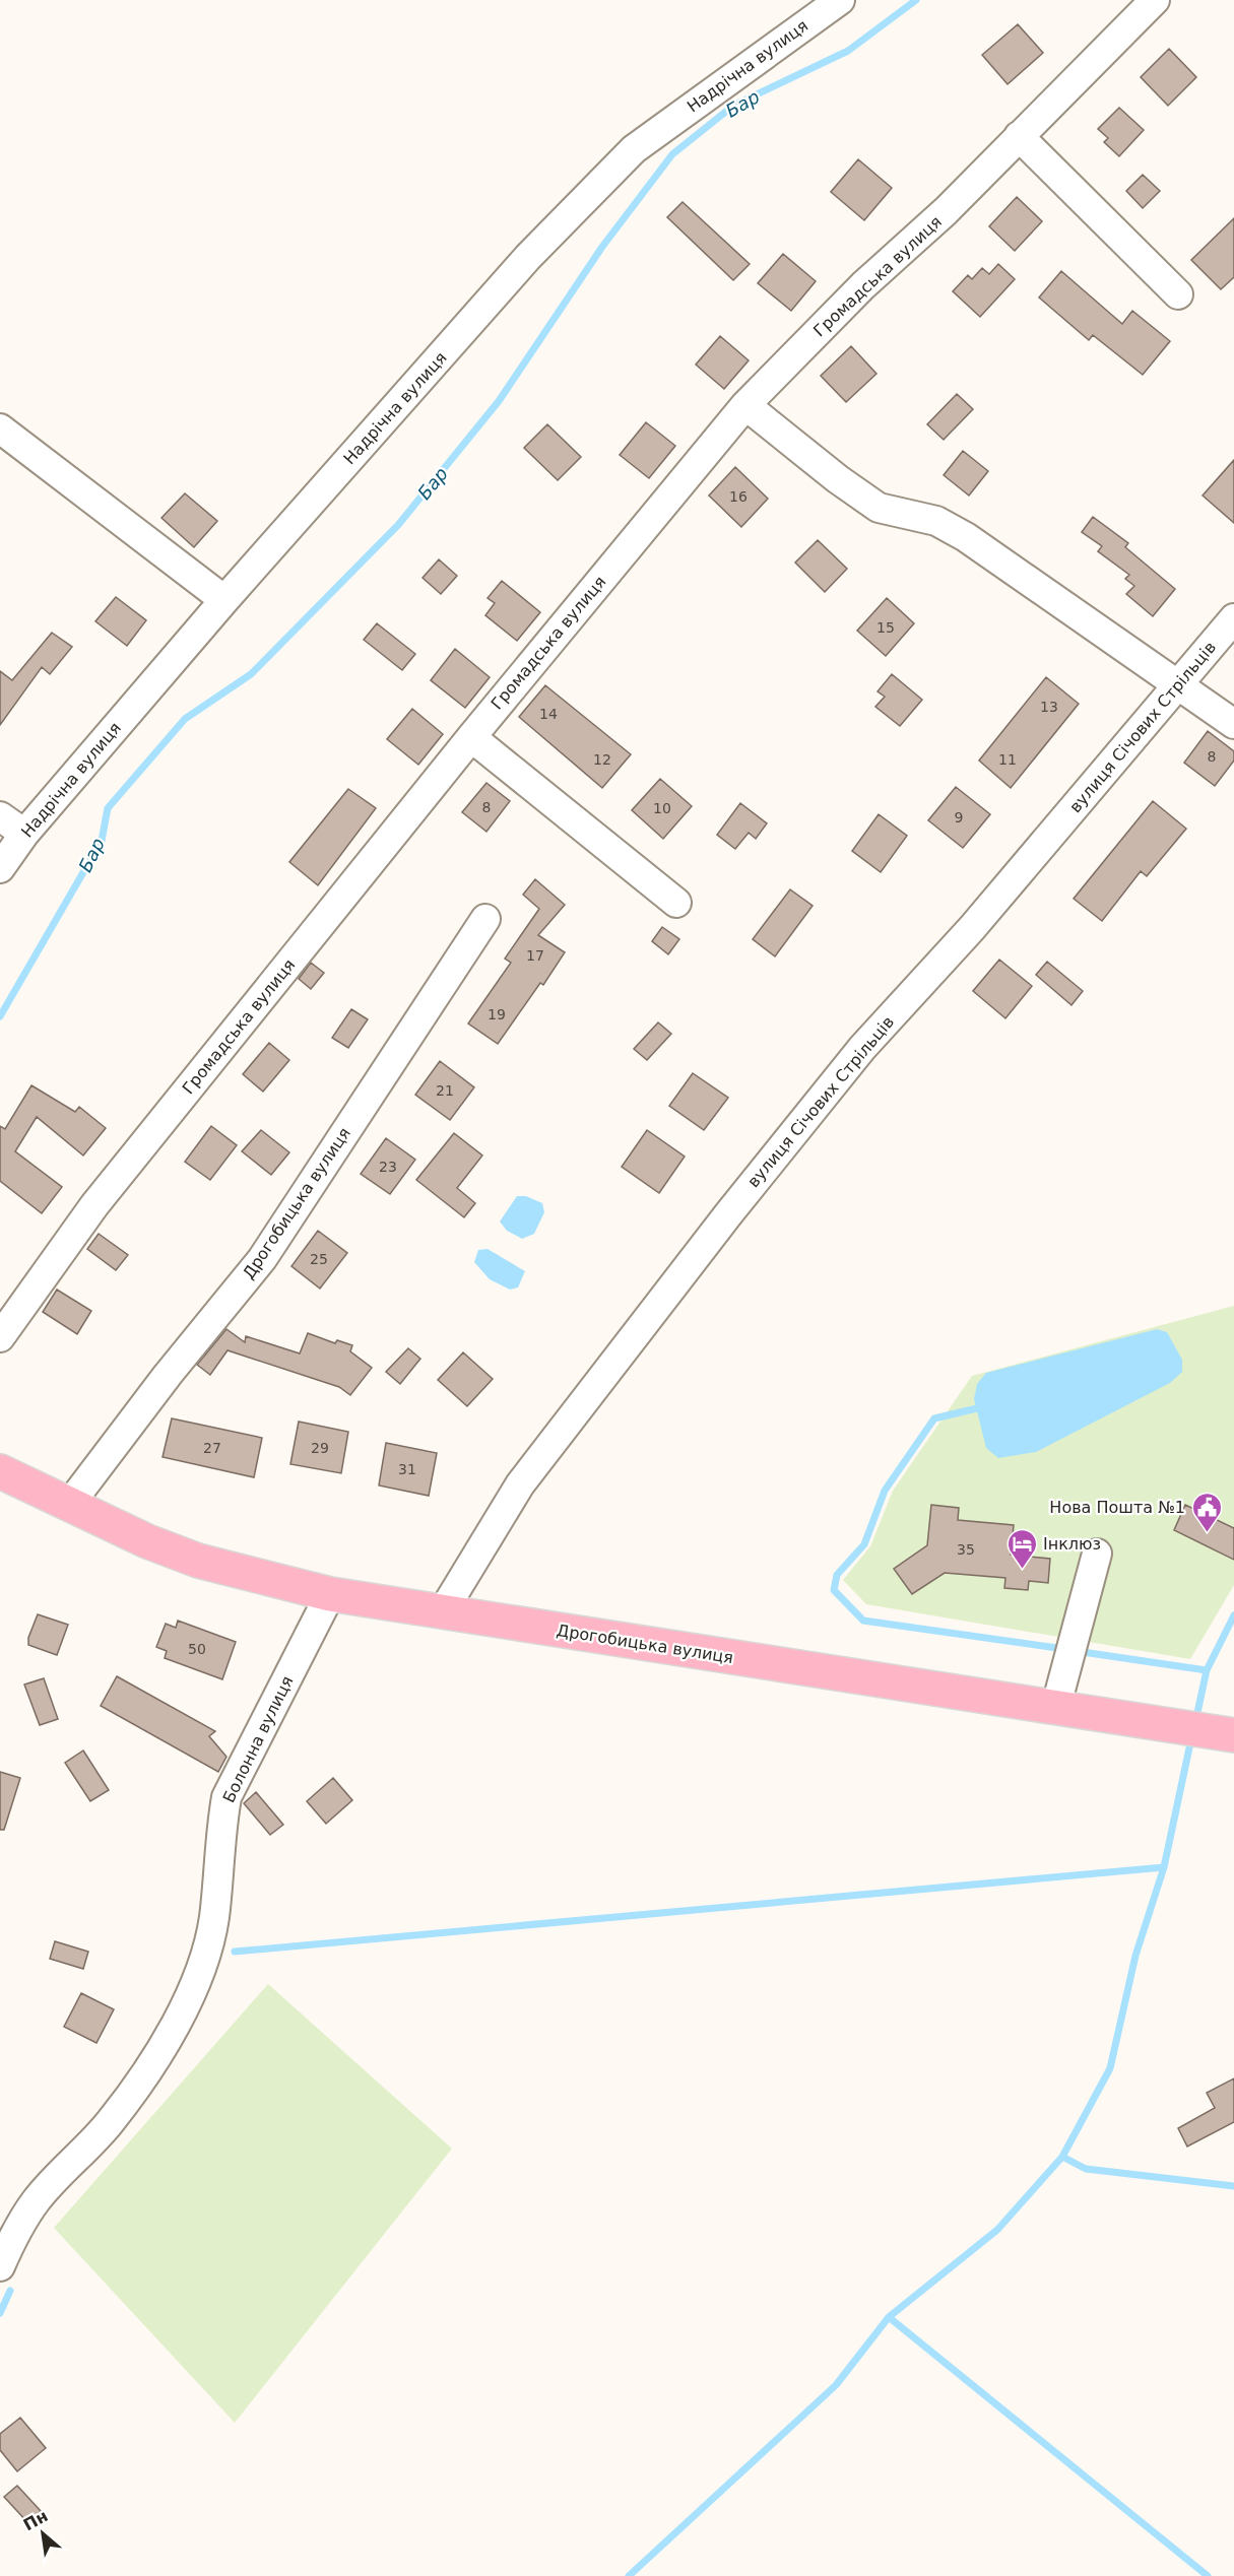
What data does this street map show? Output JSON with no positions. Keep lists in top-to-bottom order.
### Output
{
  "streets": {
    "main road": ["Дрогобицька вулиця"],
    "street": [
      "Надрічна вулиця",
      "Громадська вулиця",
      "вулиця Січових Стрільців",
      "Болонна вулиця"
    ]
  },
  "crossings": [
    ["вулиця Січових Стрільців", "Дрогобицька вулиця"],
    ["Дрогобицька вулиця", "Болонна вулиця"]
  ],
  "water": ["Бар"],
  "places": {
    "public building": ["Нова Пошта №1"],
    "hotel": ["Інклюз"]
  },
  "house_numbers": [
    "16",
    "15",
    "13",
    "14",
    "8",
    "12",
    "11",
    "8",
    "10",
    "9",
    "17",
    "19",
    "21",
    "23",
    "25",
    "27",
    "29",
    "31",
    "35",
    "50"
  ],
  "north": "top left"
}
